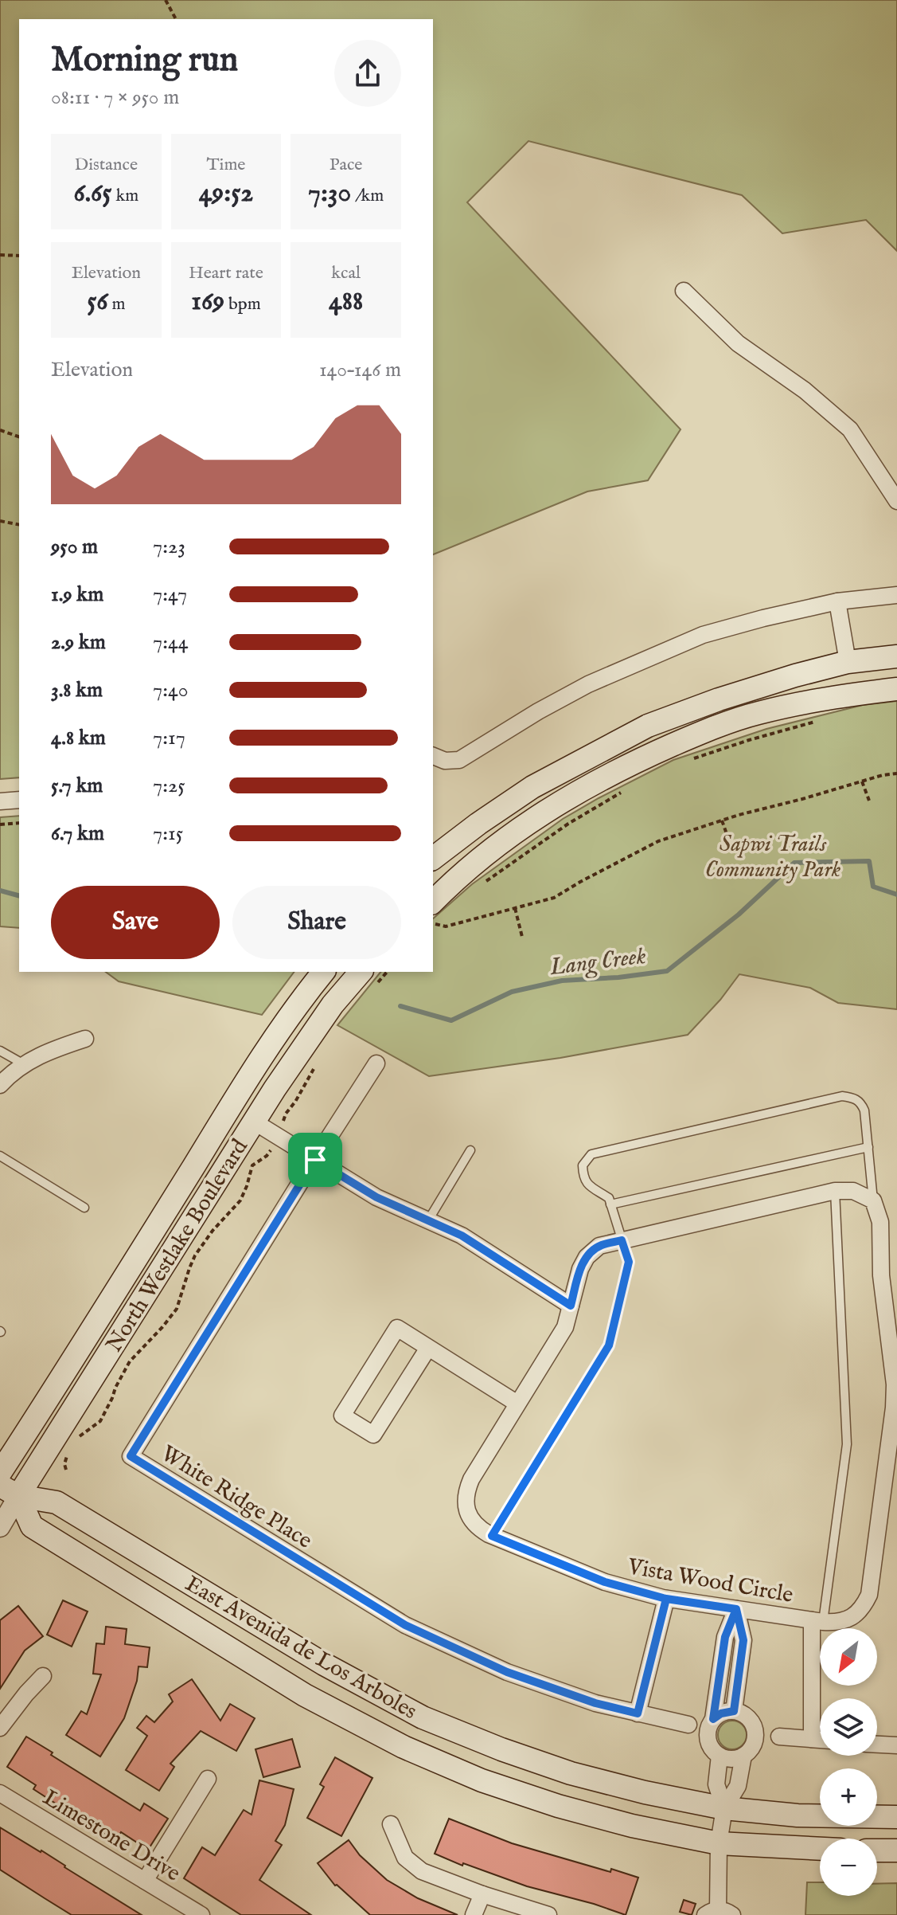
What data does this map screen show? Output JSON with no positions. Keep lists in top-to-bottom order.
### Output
{
  "streets": {
    "main road": ["North Westlake Boulevard", "East Avenida de Los Arboles"],
    "street": ["White Ridge Place", "Vista Wood Circle", "Limestone Drive"]
  },
  "crossings": [
    ["North Westlake Boulevard", "East Avenida de Los Arboles"]
  ],
  "water": ["Lang Creek"],
  "parks": ["Sapwi Trails Community Park"],
  "north": "bottom left",
  "page": {
    "heading": ["Morning run", "08:11 · 7 × 950 m"],
    "stats": [
      ["Distance", "6.65 km"],
      ["Time", "49:52"],
      ["Pace", "7:30 /km"],
      ["Elevation", "56 m"],
      ["Heart rate", "169 bpm"],
      ["kcal", "488"]
    ],
    "chart": ["Elevation", "140–146 m"],
    "list": [
      {
        "name": "950 m",
        "note": "7:23"
      },
      {
        "name": "1.9 km",
        "note": "7:47"
      },
      {
        "name": "2.9 km",
        "note": "7:44"
      },
      {
        "name": "3.8 km",
        "note": "7:40"
      },
      {
        "name": "4.8 km",
        "note": "7:17"
      },
      {
        "name": "5.7 km",
        "note": "7:25"
      },
      {
        "name": "6.7 km",
        "note": "7:15"
      }
    ],
    "buttons": ["Save", "Share"],
    "map_buttons": ["+", "−"]
  }
}
